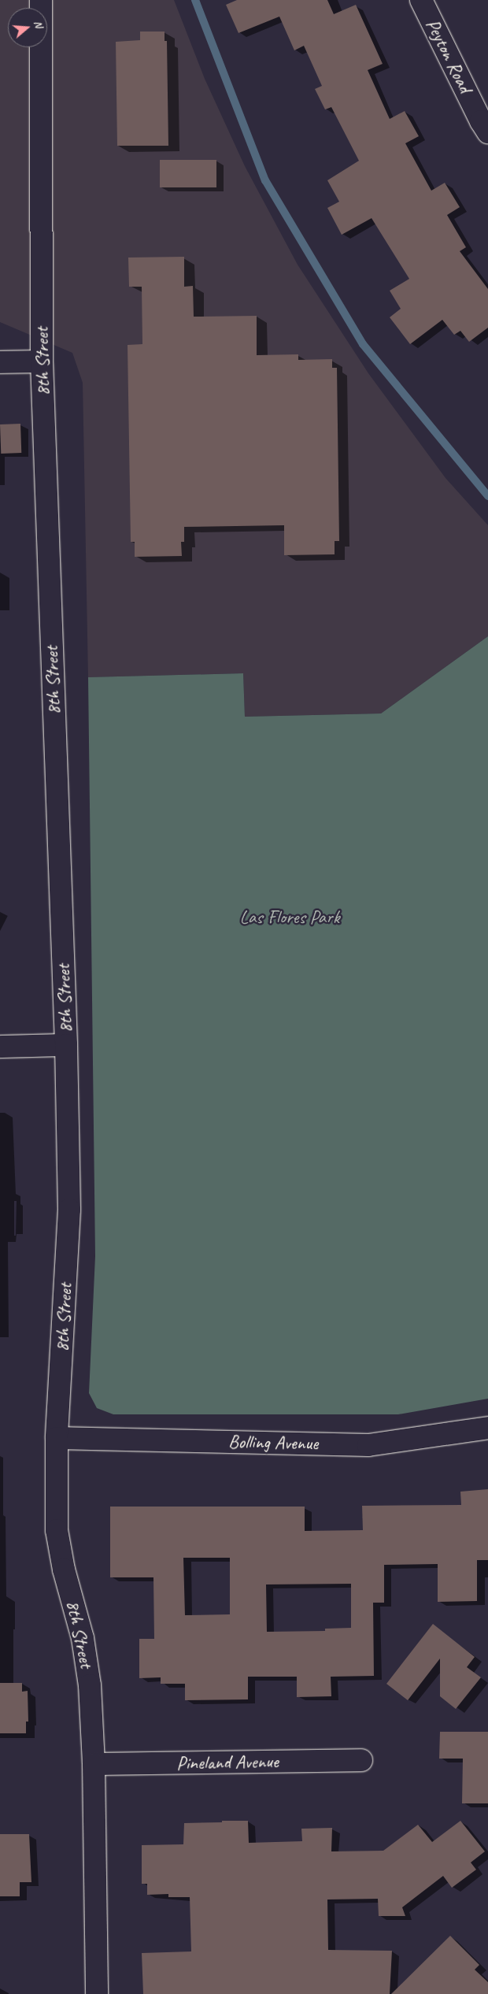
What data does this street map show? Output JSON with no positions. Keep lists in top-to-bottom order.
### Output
{
  "streets": {
    "street": [
      "Peyton Road",
      "8th Street",
      "Bolling Avenue",
      "Pineland Avenue"
    ]
  },
  "crossings": [
    ["8th Street", "Bolling Avenue"],
    ["8th Street", "Pineland Avenue"]
  ],
  "parks": ["Las Flores Park"],
  "north": "right"
}
